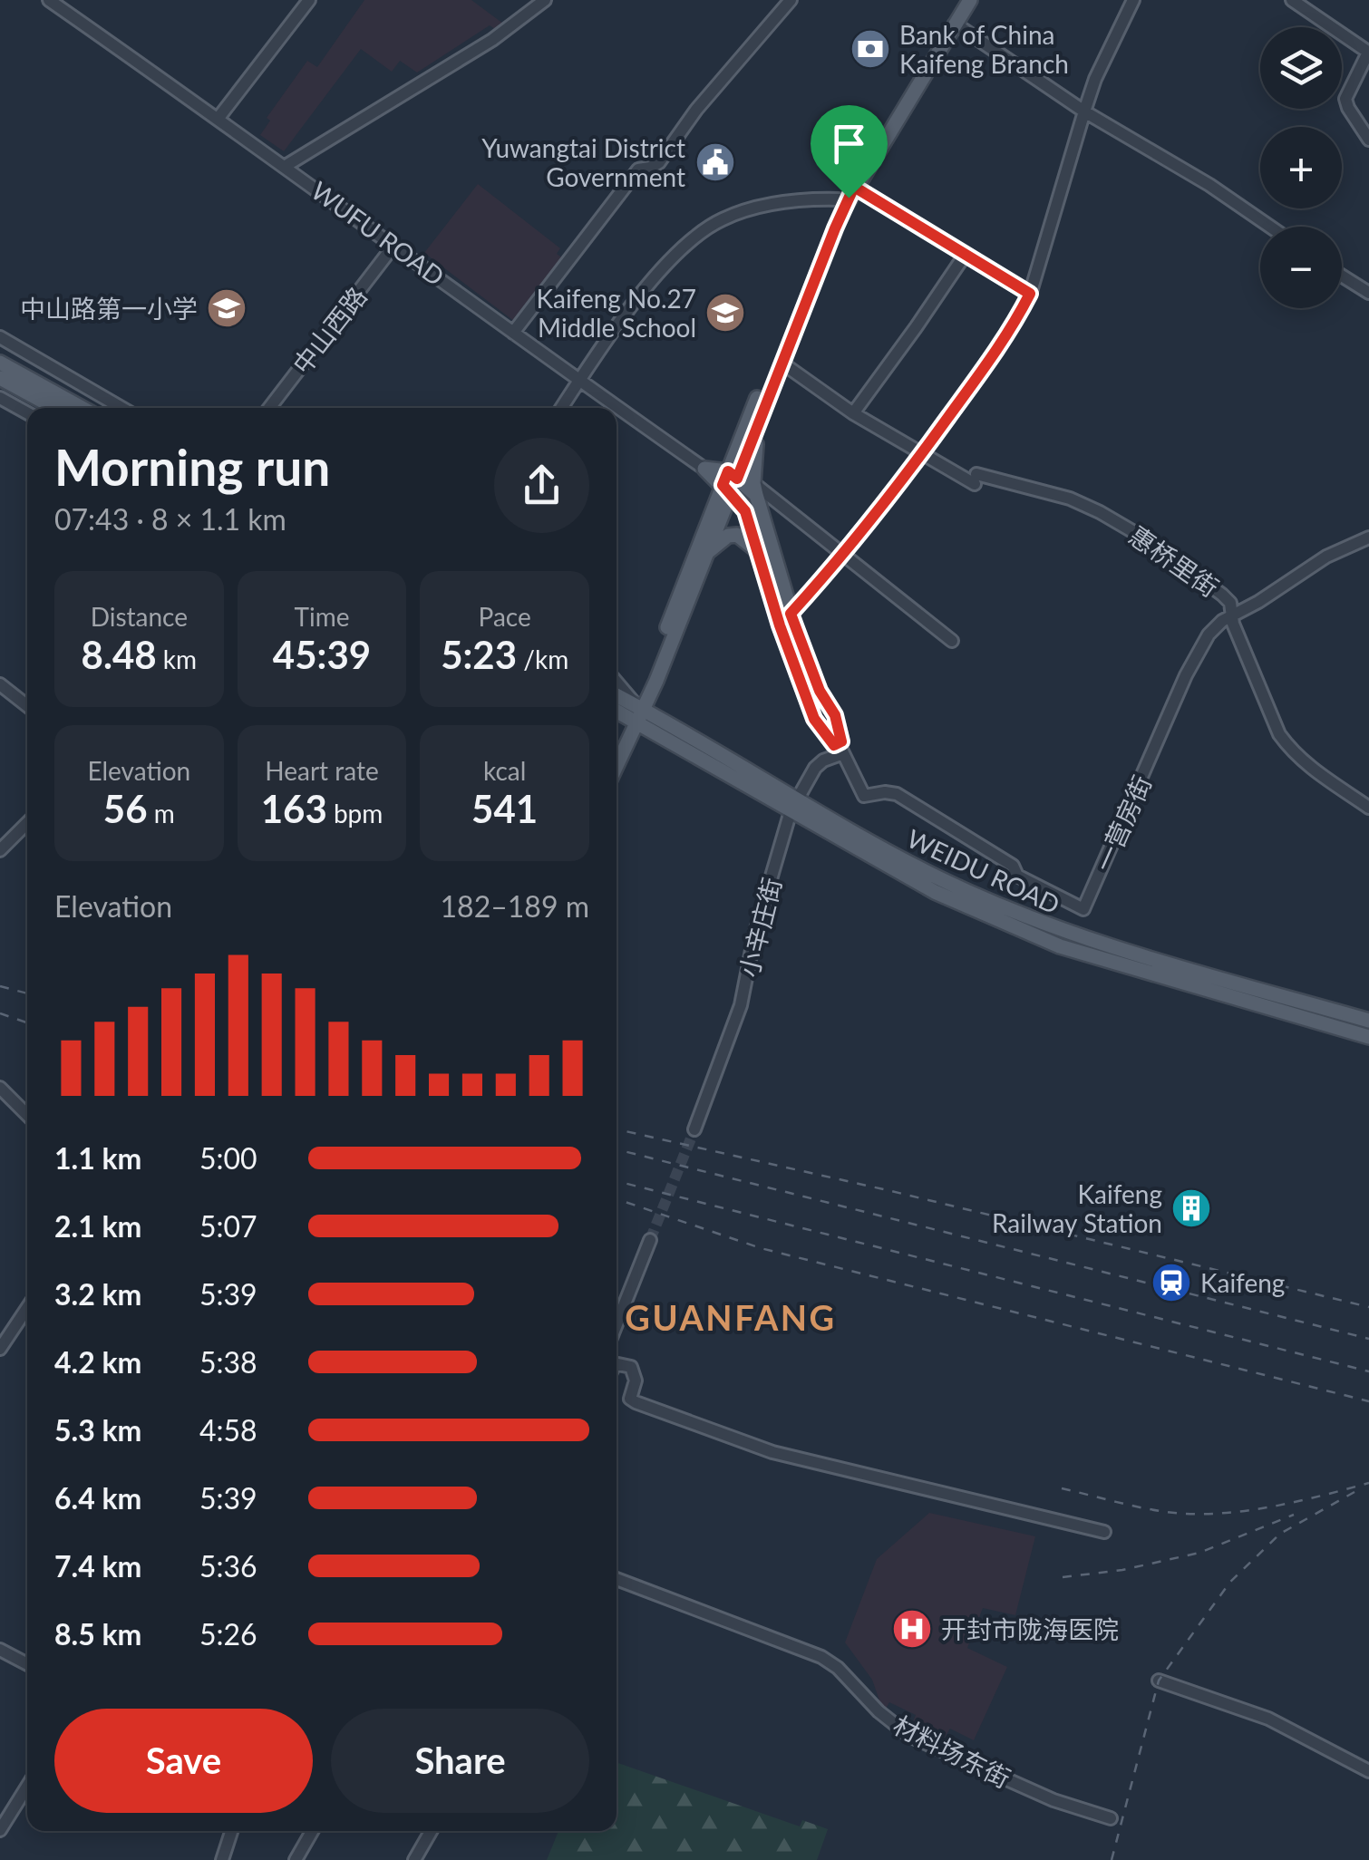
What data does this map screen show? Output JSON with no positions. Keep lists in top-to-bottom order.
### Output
{
  "streets": {
    "main road": ["WEIDU ROAD"],
    "street": [
      "WUFU ROAD",
      "中山西路",
      "惠桥里街",
      "一营房街",
      "小辛庄街",
      "材料场东街"
    ]
  },
  "crossings": [
    ["WUFU ROAD", "中山西路"],
    ["惠桥里街", "一营房街"],
    ["一营房街", "小辛庄街"],
    ["WEIDU ROAD", "小辛庄街"]
  ],
  "districts": ["GUANFANG"],
  "places": {
    "bank": ["Bank of China Kaifeng Branch"],
    "public building": ["Yuwangtai District Government"],
    "school or university": ["中山路第一小学", "Kaifeng No.27 Middle School"],
    "building": ["Kaifeng Railway Station"],
    "station": ["Kaifeng"],
    "hospital": ["开封市陇海医院"]
  },
  "page": {
    "map_buttons": ["+", "−"],
    "heading": ["Morning run", "07:43 · 8 × 1.1 km"],
    "stats": [
      ["Distance", "8.48 km"],
      ["Time", "45:39"],
      ["Pace", "5:23 /km"],
      ["Elevation", "56 m"],
      ["Heart rate", "163 bpm"],
      ["kcal", "541"]
    ],
    "chart": ["Elevation", "182–189 m"],
    "list": [
      {
        "name": "1.1 km",
        "note": "5:00"
      },
      {
        "name": "2.1 km",
        "note": "5:07"
      },
      {
        "name": "3.2 km",
        "note": "5:39"
      },
      {
        "name": "4.2 km",
        "note": "5:38"
      },
      {
        "name": "5.3 km",
        "note": "4:58"
      },
      {
        "name": "6.4 km",
        "note": "5:39"
      },
      {
        "name": "7.4 km",
        "note": "5:36"
      },
      {
        "name": "8.5 km",
        "note": "5:26"
      }
    ],
    "buttons": ["Save", "Share"]
  }
}
